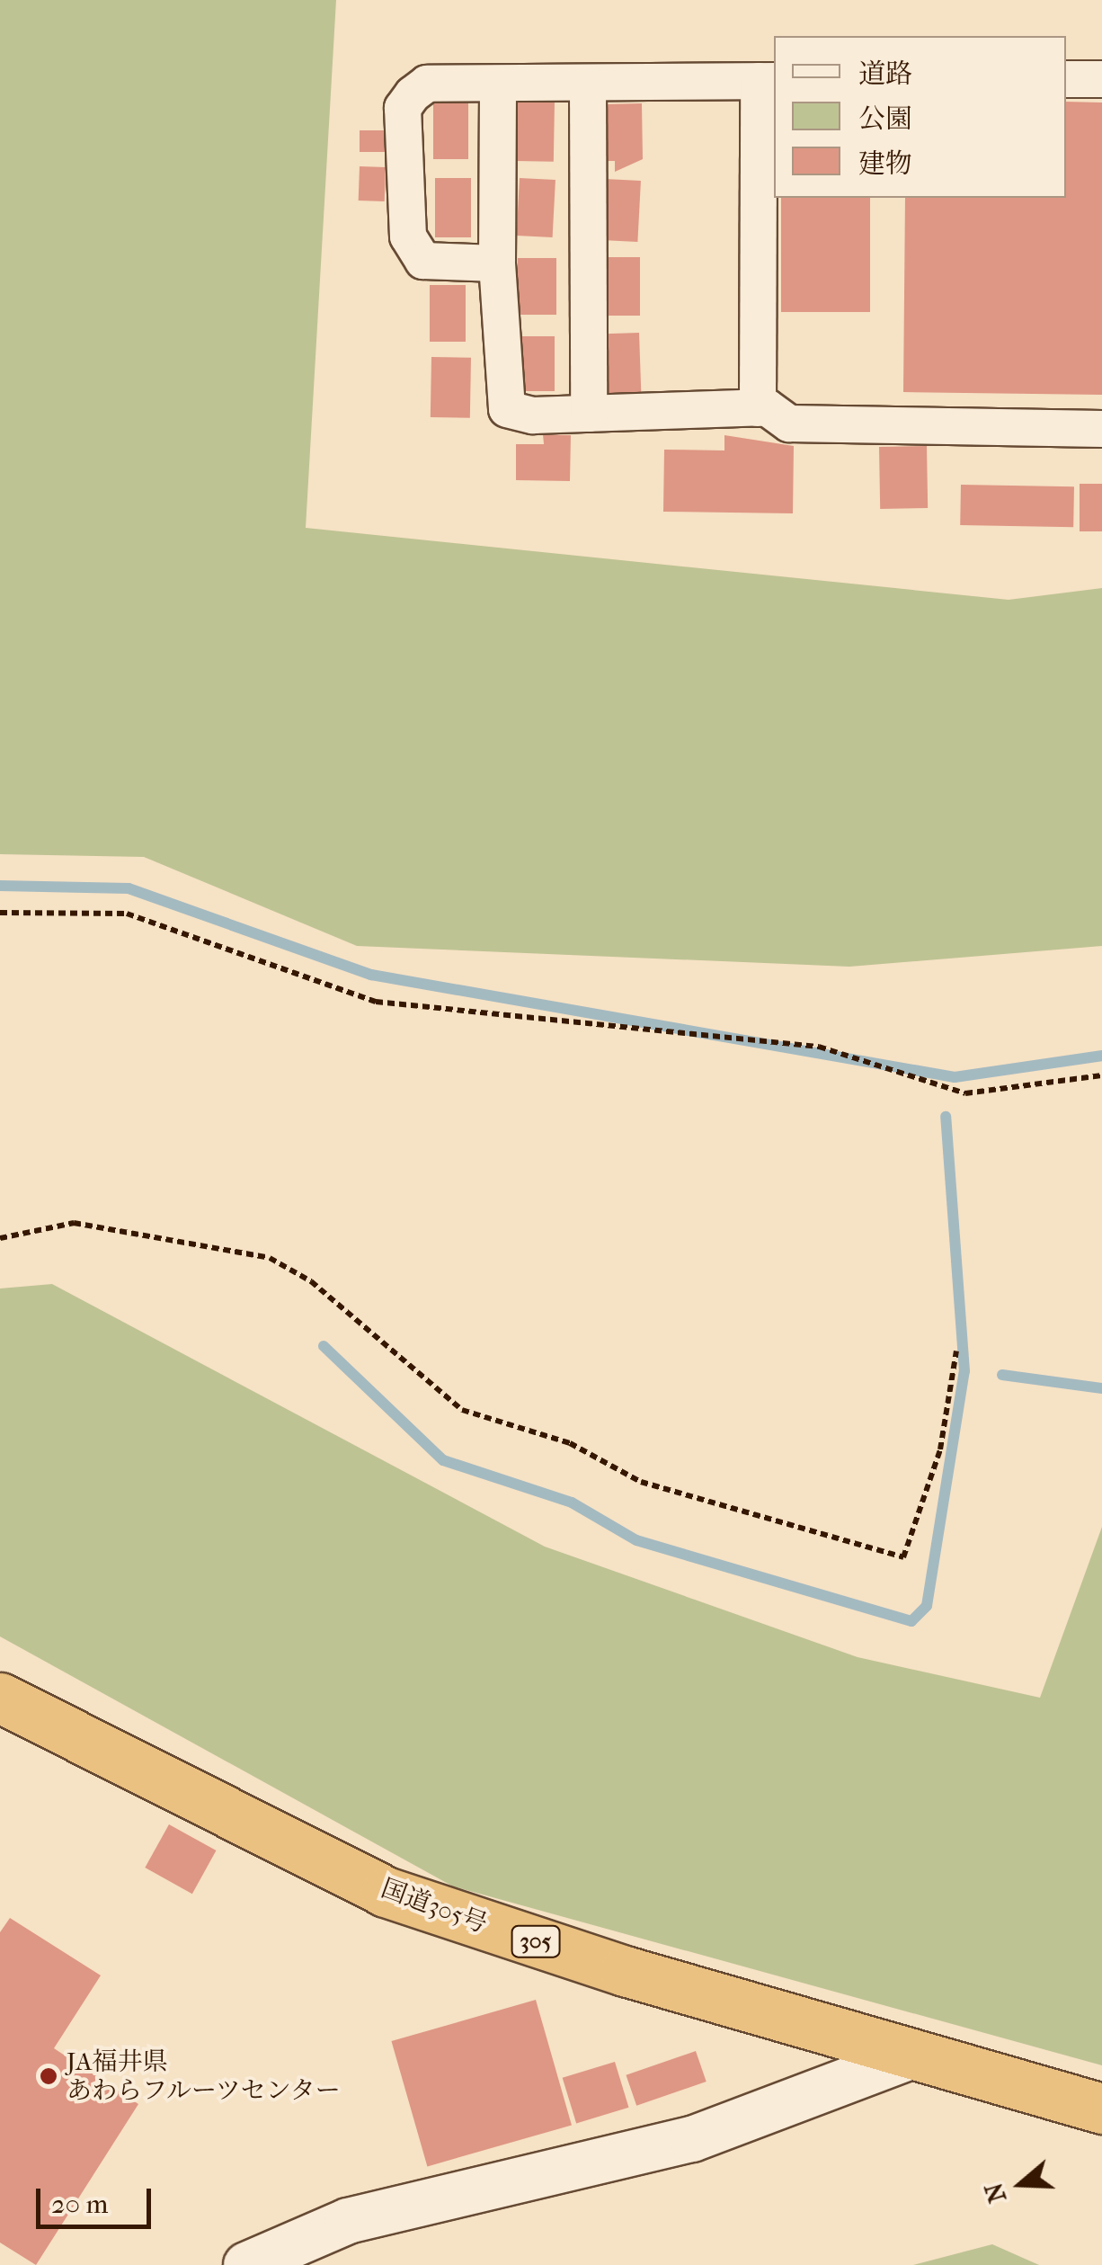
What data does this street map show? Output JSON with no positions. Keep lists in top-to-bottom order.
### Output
{
  "streets": {
    "highway": ["国道305号", "305"]
  },
  "places": ["JA福井県 あわらフルーツセンター"],
  "legend": ["道路", "公園", "建物"],
  "scale_bar": "20 m",
  "north": "left"
}
